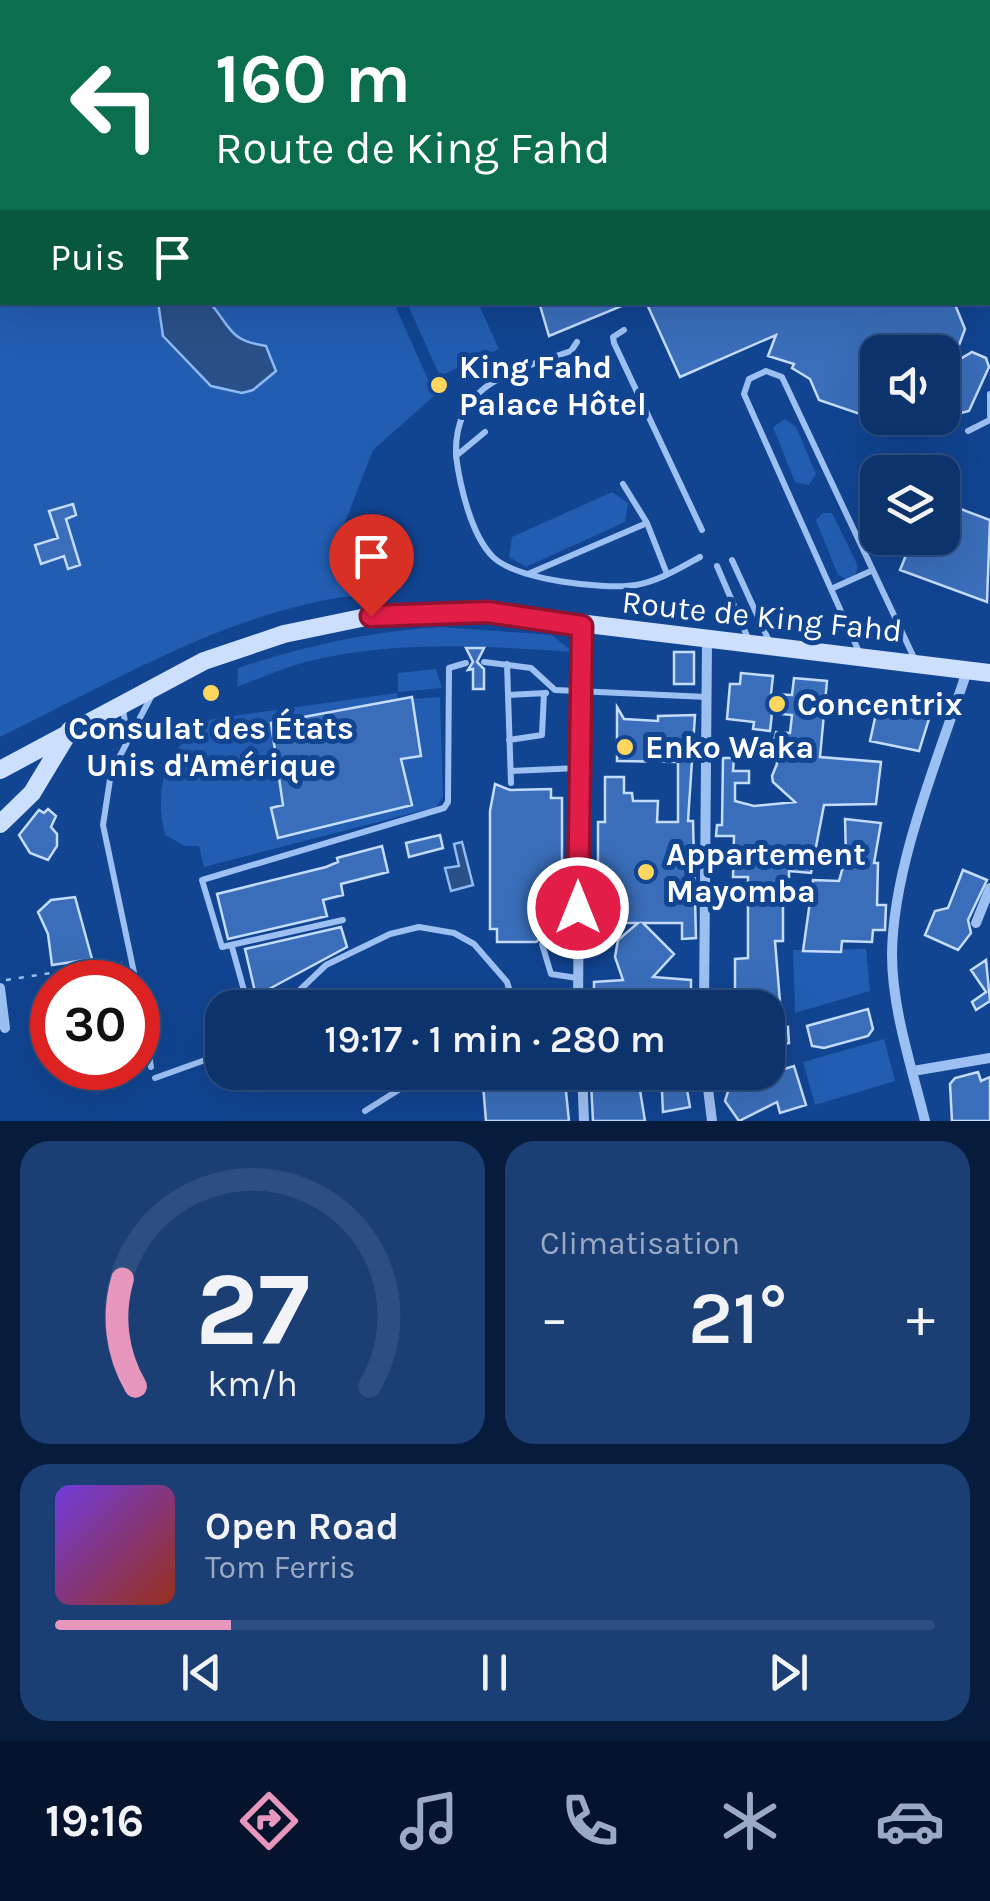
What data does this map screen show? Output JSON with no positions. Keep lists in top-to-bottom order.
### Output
{
  "streets": {
    "street": ["Route de King Fahd"]
  },
  "places": [
    "King Fahd Palace Hôtel",
    "Consulat des États Unis d'Amérique",
    "Concentrix",
    "Enko Waka",
    "Appartement Mayomba"
  ],
  "page": {
    "turn": ["160 m", "Route de King Fahd"],
    "then": "Puis",
    "limit": "30",
    "trip": "19:17 · 1 min · 280 m",
    "tile": "Climatisation",
    "heat": ["−", "21°", "+"],
    "song": ["Open Road", "Tom Ferris"],
    "tabs": "19:16",
    "gauge": ["27", "km/h"]
  }
}
